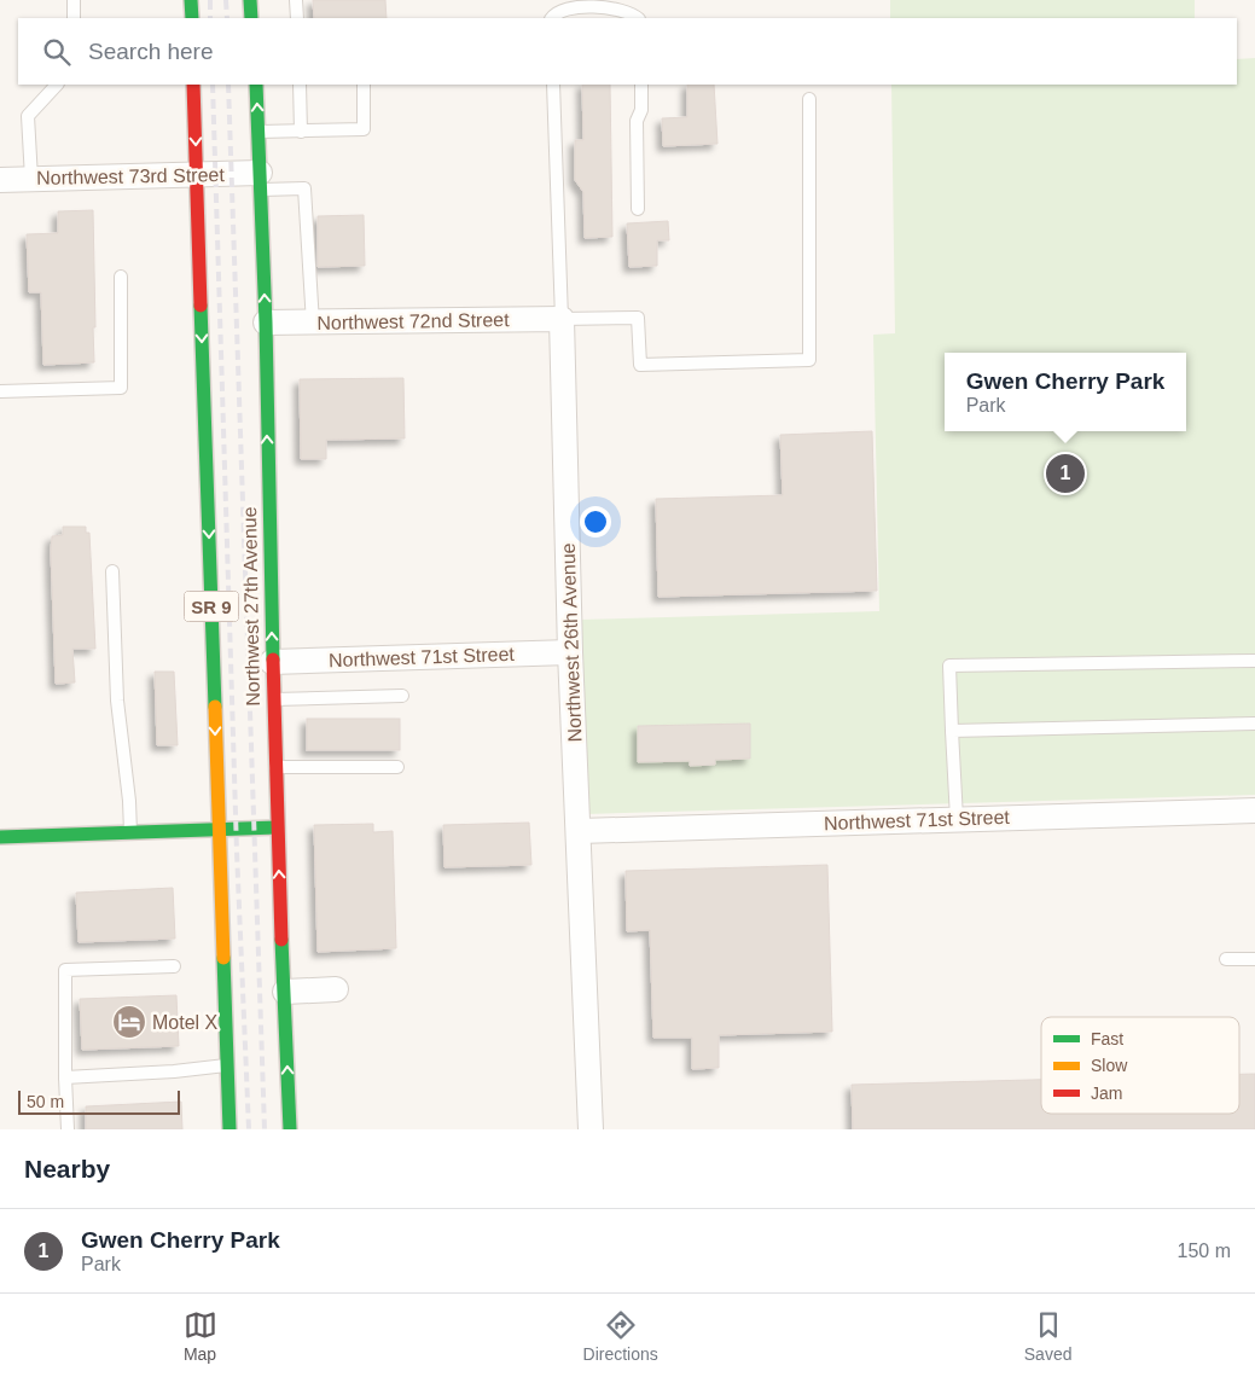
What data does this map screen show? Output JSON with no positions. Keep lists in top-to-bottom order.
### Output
{
  "streets": {
    "main road": ["SR 9", "Northwest 27th Avenue"],
    "street": [
      "Northwest 73rd Street",
      "Northwest 72nd Street",
      "Northwest 26th Avenue",
      "Northwest 71st Street"
    ]
  },
  "crossings": [
    ["Northwest 73rd Street", "Northwest 27th Avenue"],
    ["Northwest 72nd Street", "Northwest 27th Avenue"],
    ["Northwest 72nd Street", "Northwest 26th Avenue"],
    ["Northwest 27th Avenue", "Northwest 71st Street"],
    ["Northwest 26th Avenue", "Northwest 71st Street"]
  ],
  "places": {
    "hotel": ["Motel X"]
  },
  "legend": ["Fast", "Slow", "Jam"],
  "scale_bar": "50 m",
  "page": {
    "search": "Search here",
    "popup": ["Gwen Cherry Park", "Park"],
    "pins": "1",
    "scale": "50 m",
    "heading": "Nearby",
    "list": [
      {
        "mark": "1",
        "name": "Gwen Cherry Park",
        "note": "Park",
        "value": "150 m"
      }
    ],
    "nav": ["Map", "Directions", "Saved"]
  }
}
